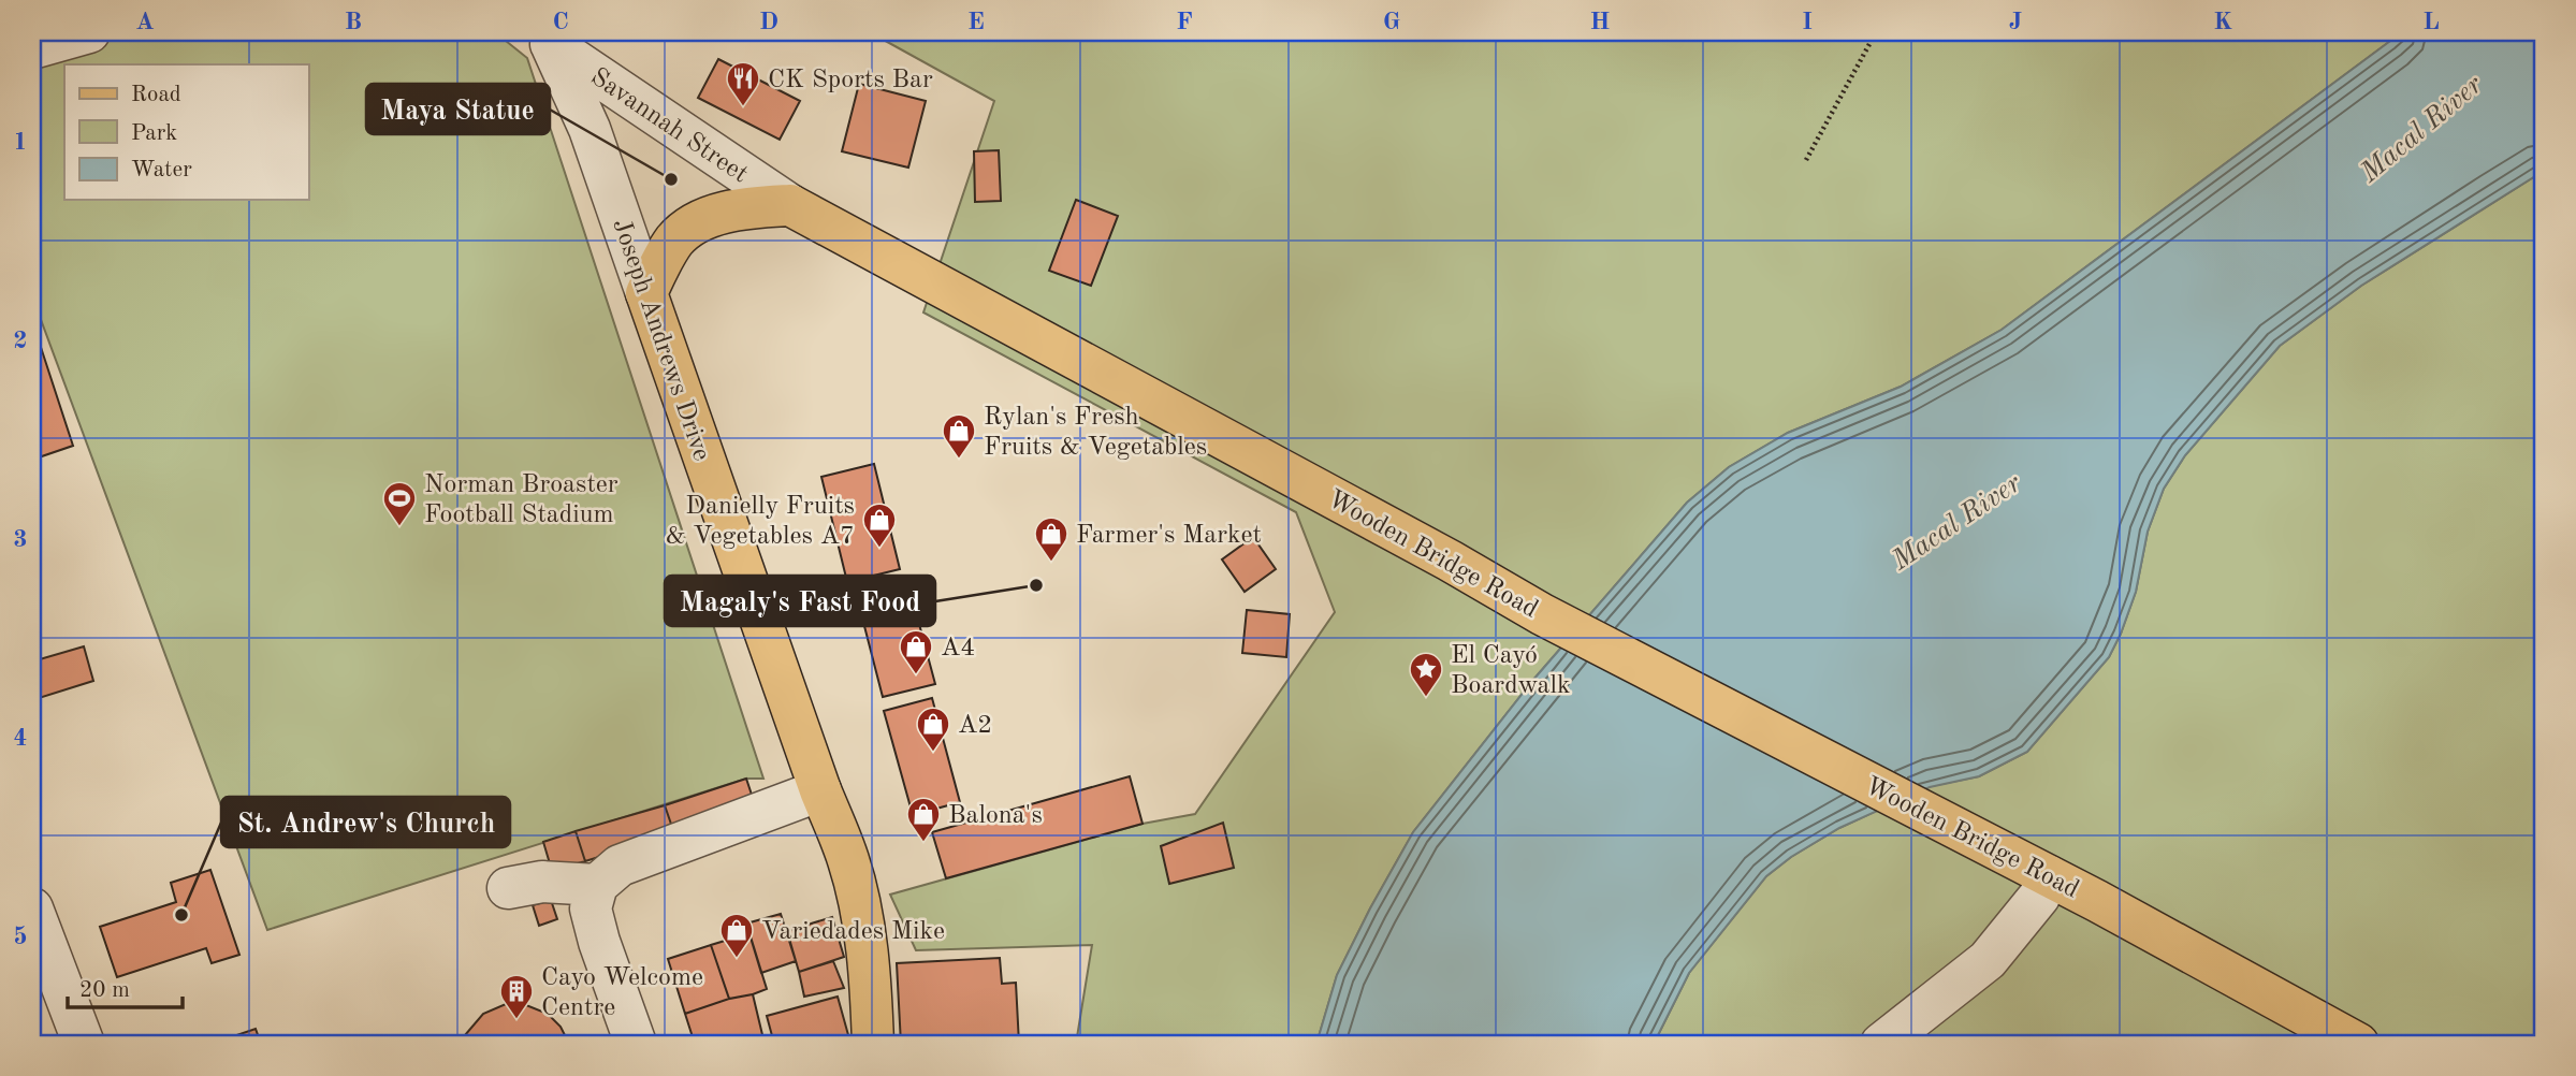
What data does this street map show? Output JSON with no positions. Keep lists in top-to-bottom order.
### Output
{
  "streets": {
    "main road": ["Joseph Andrews Drive", "Wooden Bridge Road"],
    "street": ["Savannah Street"]
  },
  "crossings": [
    ["Savannah Street", "Joseph Andrews Drive"],
    ["Savannah Street", "Wooden Bridge Road"]
  ],
  "water": ["Macal River"],
  "places": {
    "restaurant": ["CK Sports Bar"],
    "other": ["Maya Statue", "Magaly's Fast Food", "St. Andrew's Church"],
    "shop": [
      "Rylan's Fresh Fruits & Vegetables",
      "Danielly Fruits & Vegetables A7",
      "Farmer's Market",
      "A4",
      "A2",
      "Balona's",
      "Variedades Mike"
    ],
    "sports": ["Norman Broaster Football Stadium"],
    "place": ["El Cayó Boardwalk"],
    "building": ["Cayo Welcome Centre"]
  },
  "legend": ["Road", "Park", "Water"],
  "scale_bar": "20 m",
  "grid": {
    "columns": [
      "A",
      "B",
      "C",
      "D",
      "E",
      "F",
      "G",
      "H",
      "I",
      "J",
      "K",
      "L"
    ],
    "rows": [
      "1",
      "2",
      "3",
      "4",
      "5"
    ]
  }
}
